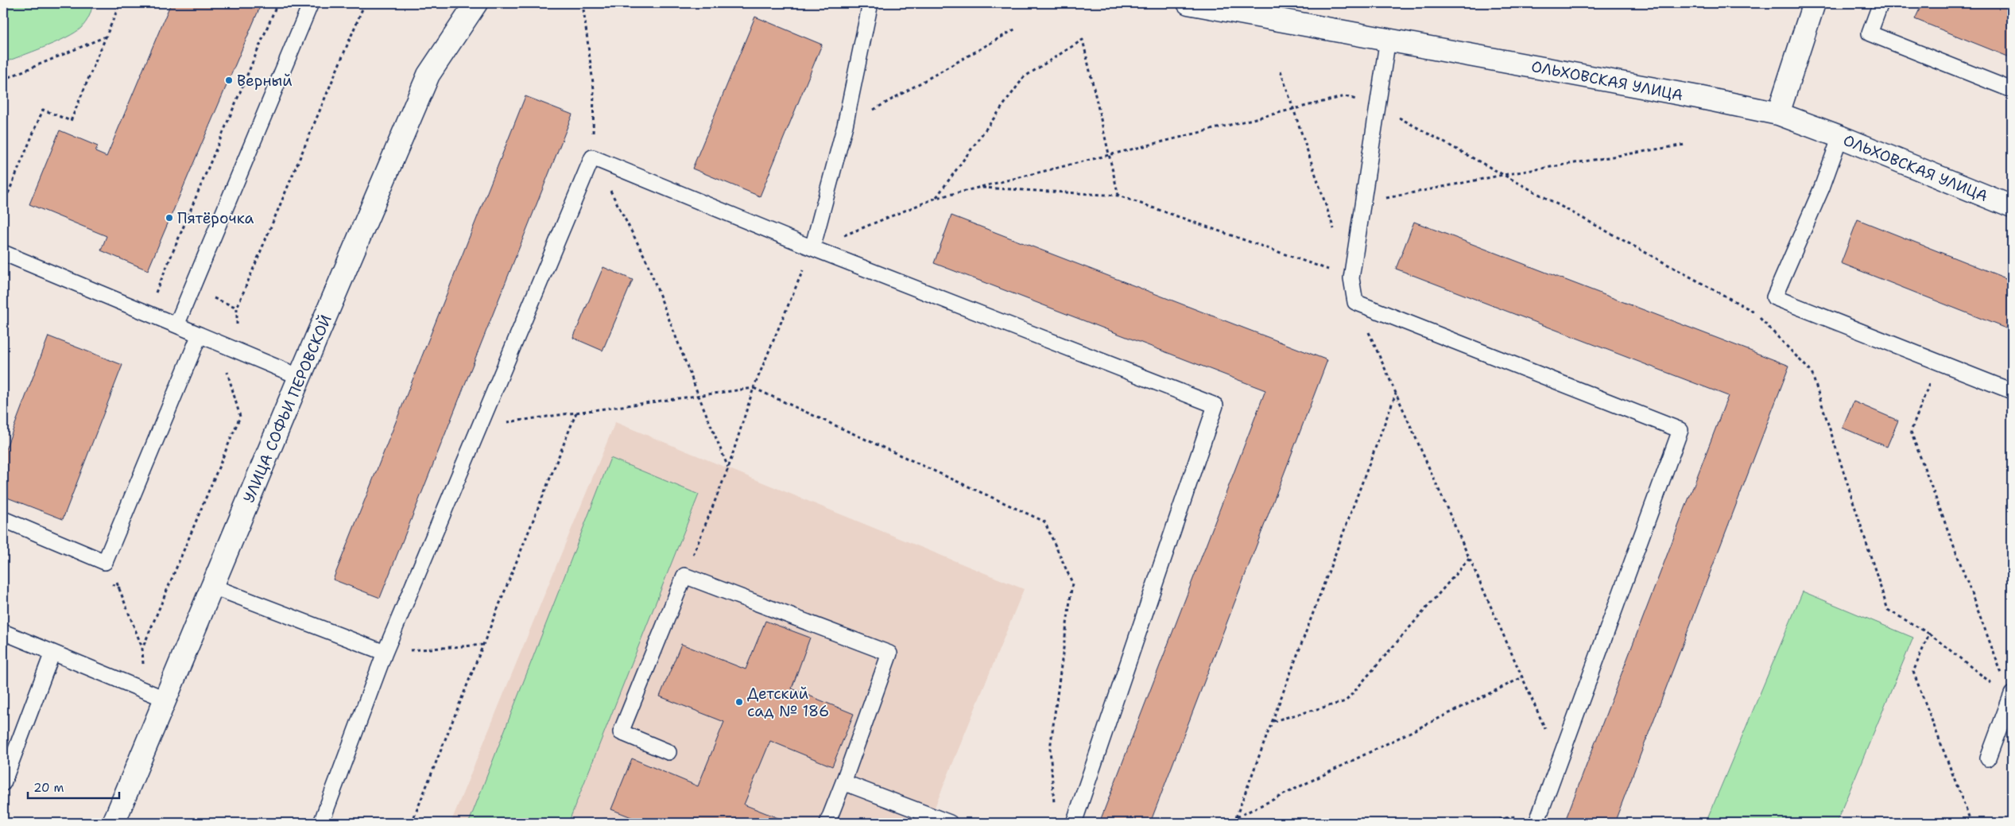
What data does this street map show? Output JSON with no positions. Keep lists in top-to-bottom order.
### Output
{
  "streets": {
    "street": ["ОЛЬХОВСКАЯ УЛИЦА", "УЛИЦА СОФЬИ ПЕРОВСКОЙ"]
  },
  "places": ["Верный", "Пятёрочка", "Детский сад № 186"],
  "scale_bar": "20 m"
}
